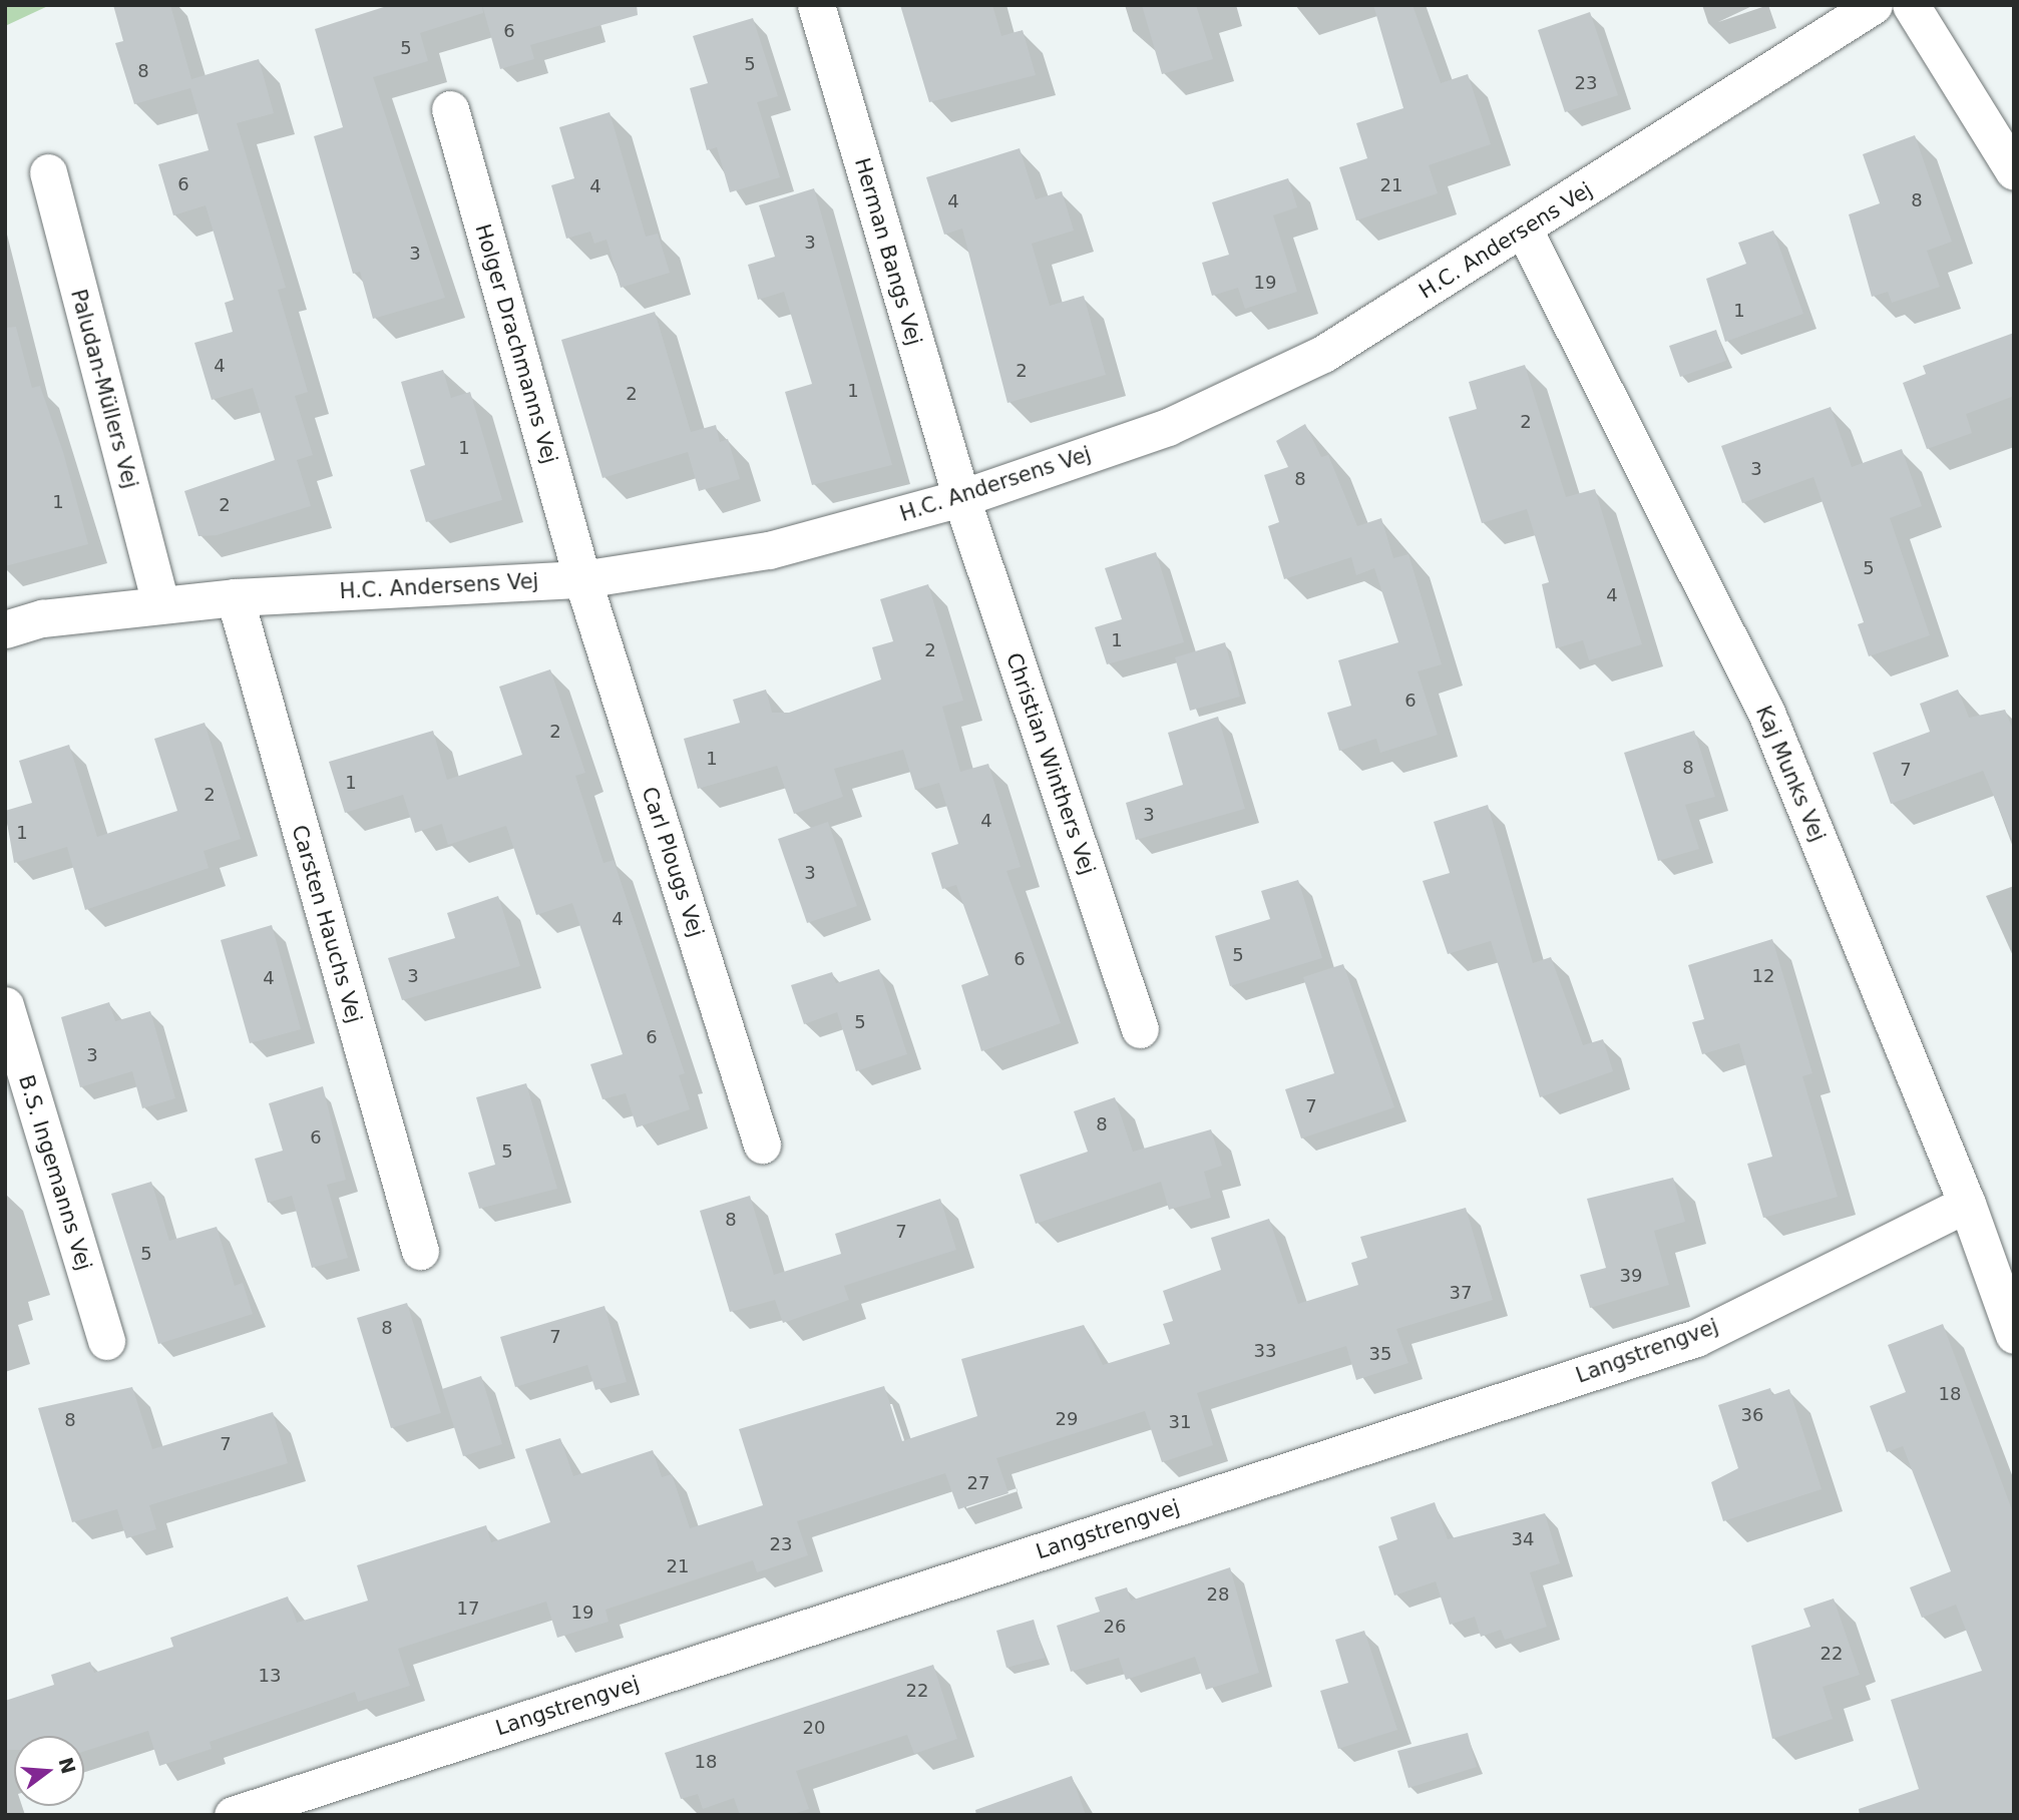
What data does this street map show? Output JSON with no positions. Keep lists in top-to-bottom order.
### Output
{
  "streets": {
    "street": [
      "H.C. Andersens Vej",
      "Herman Bangs Vej",
      "Holger Drachmanns Vej",
      "Paludan-Müllers Vej",
      "Christian Winthers Vej",
      "Kaj Munks Vej",
      "Carl Plougs Vej",
      "Carsten Hauchs Vej",
      "B.S. Ingemanns Vej",
      "Langstrengvej"
    ]
  },
  "crossings": [
    ["H.C. Andersens Vej", "Herman Bangs Vej"],
    ["H.C. Andersens Vej", "Holger Drachmanns Vej"],
    ["H.C. Andersens Vej", "Paludan-Müllers Vej"],
    ["H.C. Andersens Vej", "Christian Winthers Vej"],
    ["H.C. Andersens Vej", "Kaj Munks Vej"],
    ["H.C. Andersens Vej", "Carl Plougs Vej"],
    ["H.C. Andersens Vej", "Carsten Hauchs Vej"],
    ["Herman Bangs Vej", "Christian Winthers Vej"],
    ["Holger Drachmanns Vej", "Carl Plougs Vej"],
    ["Kaj Munks Vej", "Langstrengvej"]
  ],
  "house_numbers": [
    "6",
    "5",
    "5",
    "8",
    "23",
    "6",
    "21",
    "4",
    "8",
    "4",
    "3",
    "3",
    "19",
    "1",
    "4",
    "2",
    "1",
    "2",
    "2",
    "1",
    "3",
    "8",
    "1",
    "2",
    "5",
    "4",
    "1",
    "2",
    "6",
    "2",
    "1",
    "8",
    "7",
    "1",
    "2",
    "3",
    "4",
    "1",
    "3",
    "4",
    "5",
    "6",
    "3",
    "12",
    "4",
    "5",
    "6",
    "3",
    "7",
    "8",
    "6",
    "5",
    "8",
    "7",
    "5",
    "39",
    "37",
    "8",
    "7",
    "33",
    "35",
    "18",
    "36",
    "29",
    "8",
    "31",
    "7",
    "27",
    "34",
    "23",
    "21",
    "28",
    "17",
    "19",
    "26",
    "22",
    "13",
    "22",
    "20",
    "18"
  ],
  "north": "right"
}
